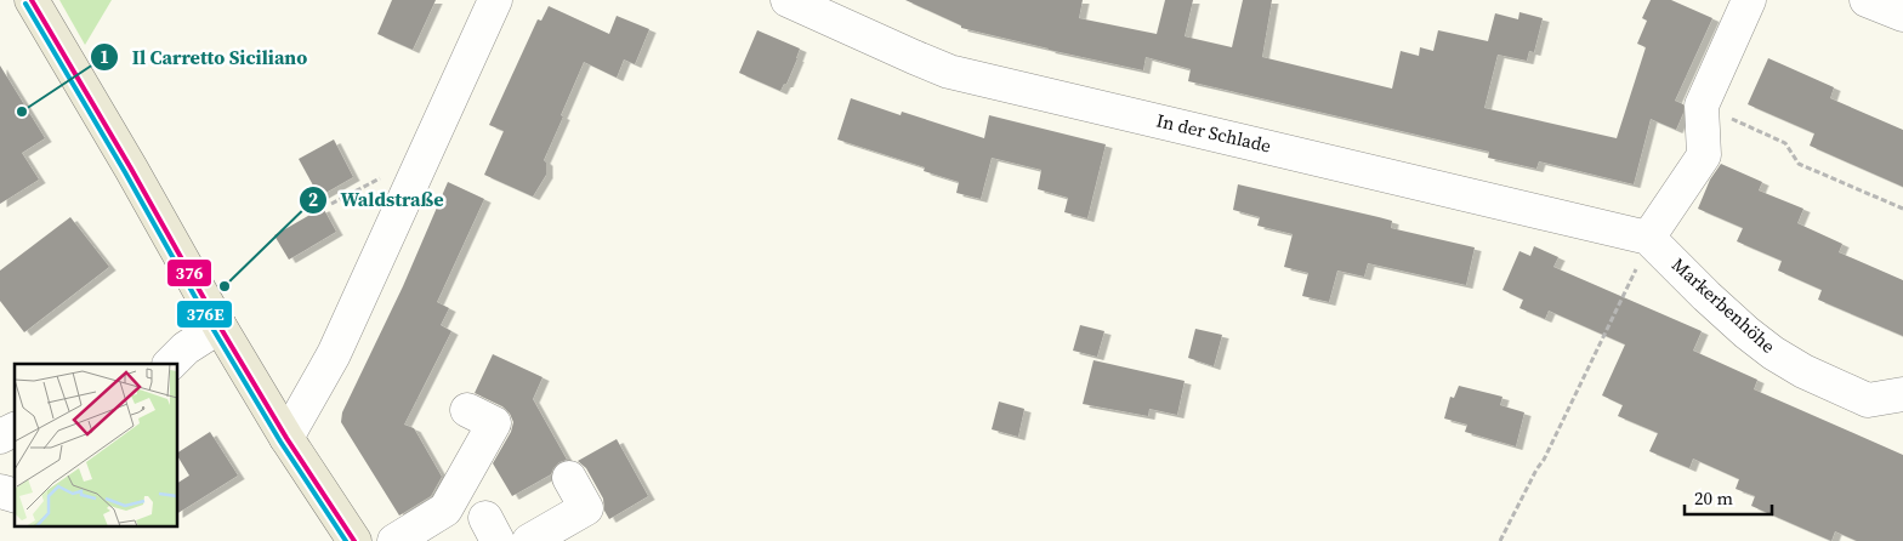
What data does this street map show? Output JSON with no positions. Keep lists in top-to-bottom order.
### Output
{
  "streets": {
    "street": ["In der Schlade", "Markerbenhöhe"]
  },
  "crossings": [
    ["In der Schlade", "Markerbenhöhe"]
  ],
  "places": ["Il Carretto Siciliano", "Waldstraße"],
  "lines": ["transit line 376", "transit line 376E"],
  "scale_bar": "20 m"
}
